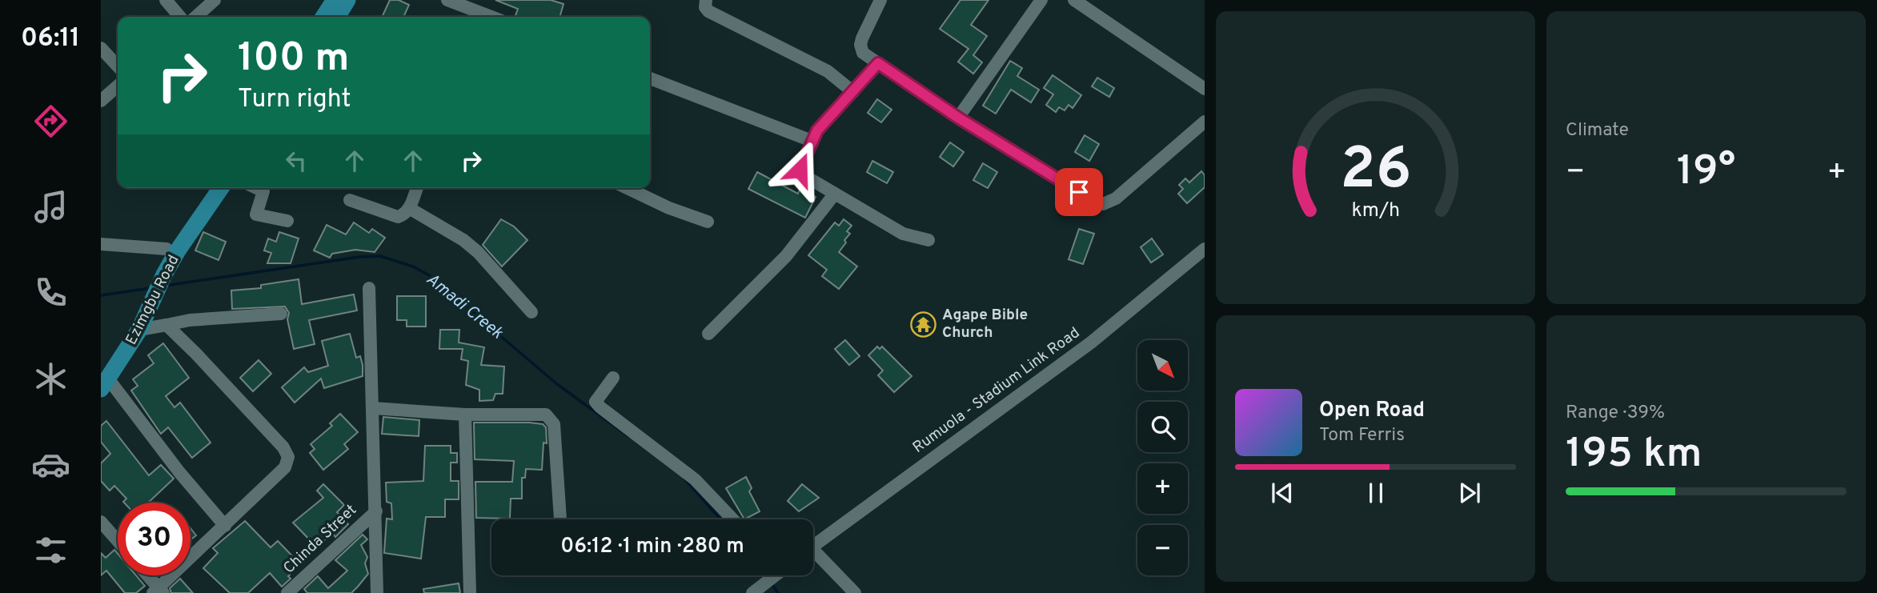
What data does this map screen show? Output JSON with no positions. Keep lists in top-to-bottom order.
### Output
{
  "streets": {
    "main road": ["Ezimgbu Road"],
    "street": ["Rumuola - Stadium Link Road", "Chinda Street"]
  },
  "water": ["Amadi Creek"],
  "places": {
    "temple": ["Agape Bible Church"]
  },
  "north": "bottom right",
  "page": {
    "tabs": "06:11",
    "tile": [
      "Climate",
      ["Range · 39%", "195 km"]
    ],
    "turn": ["100 m", "Turn right"],
    "heat": ["−", "19°", "+"],
    "map_buttons": ["+", "−"],
    "song": ["Open Road", "Tom Ferris"],
    "limit": "30",
    "trip": "06:12 · 1 min · 280 m",
    "gauge": ["26", "km/h"]
  }
}
